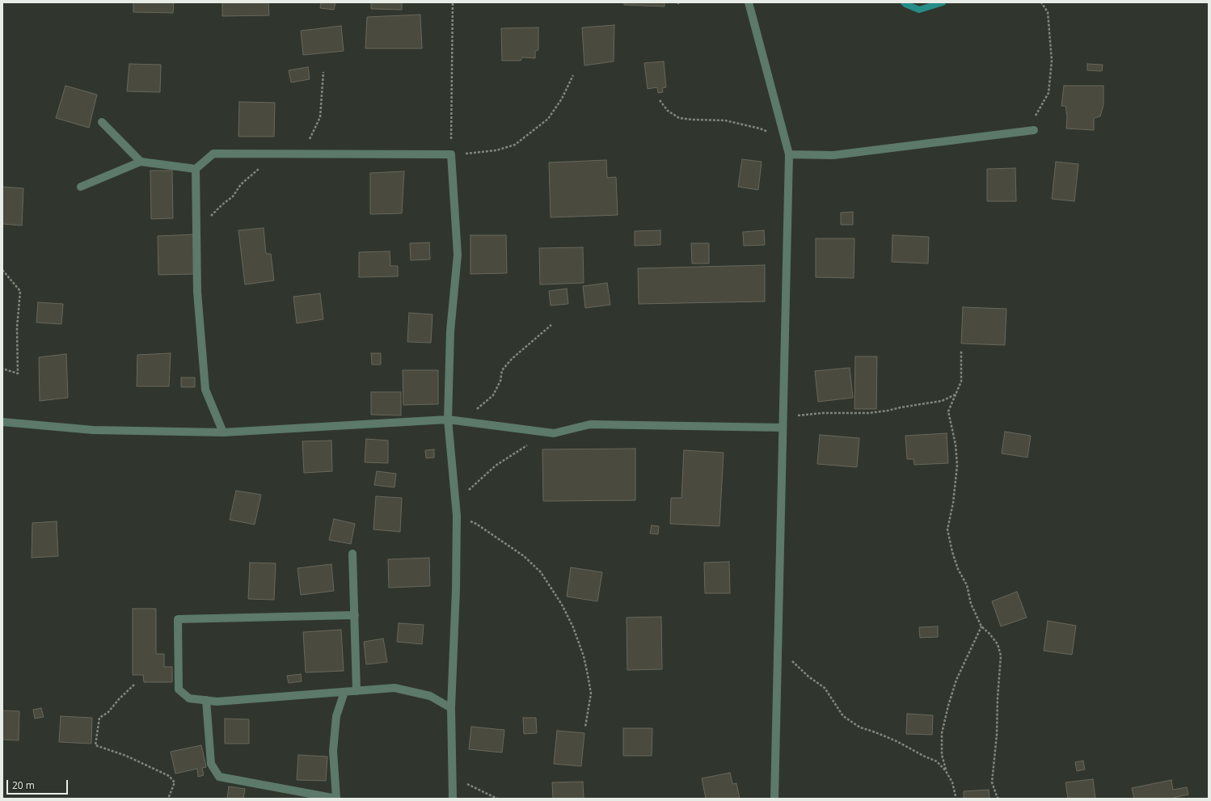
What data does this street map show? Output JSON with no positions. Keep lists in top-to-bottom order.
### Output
{
  "scale_bar": "20 m"
}
